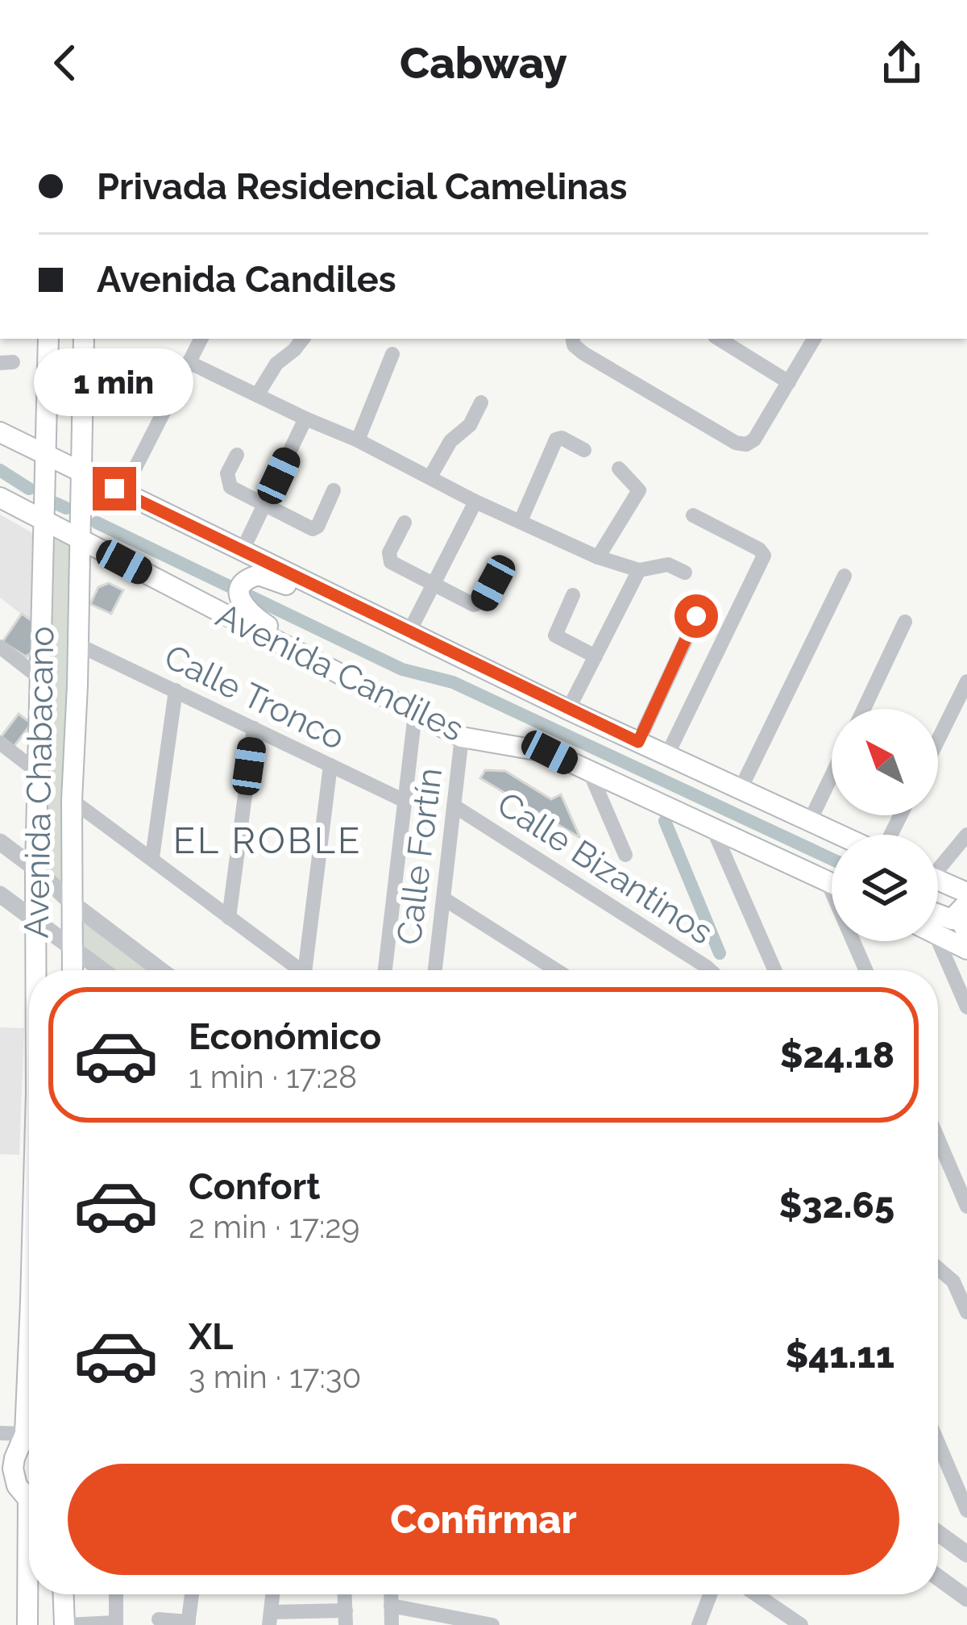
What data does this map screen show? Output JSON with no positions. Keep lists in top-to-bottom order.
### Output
{
  "streets": {
    "main road": ["Avenida Candiles", "Avenida Chabacano"],
    "street": ["Calle Tronco", "Calle Fortín", "Calle Bizantinos"]
  },
  "crossings": [
    ["Avenida Candiles", "Avenida Chabacano"],
    ["Avenida Candiles", "Calle Fortín"],
    ["Calle Tronco", "Avenida Chabacano"],
    ["Calle Fortín", "Calle Bizantinos"]
  ],
  "districts": ["EL ROBLE"],
  "north": "top left",
  "page": {
    "header": "Cabway",
    "banner": ["Privada Residencial Camelinas", "Avenida Candiles"],
    "bubble": "1 min",
    "list": [
      {
        "name": "Económico",
        "note": "1 min · 17:28",
        "value": "$24.18"
      },
      {
        "name": "Confort",
        "note": "2 min · 17:29",
        "value": "$32.65"
      },
      {
        "name": "XL",
        "note": "3 min · 17:30",
        "value": "$41.11"
      }
    ],
    "buttons": "Confirmar"
  }
}
